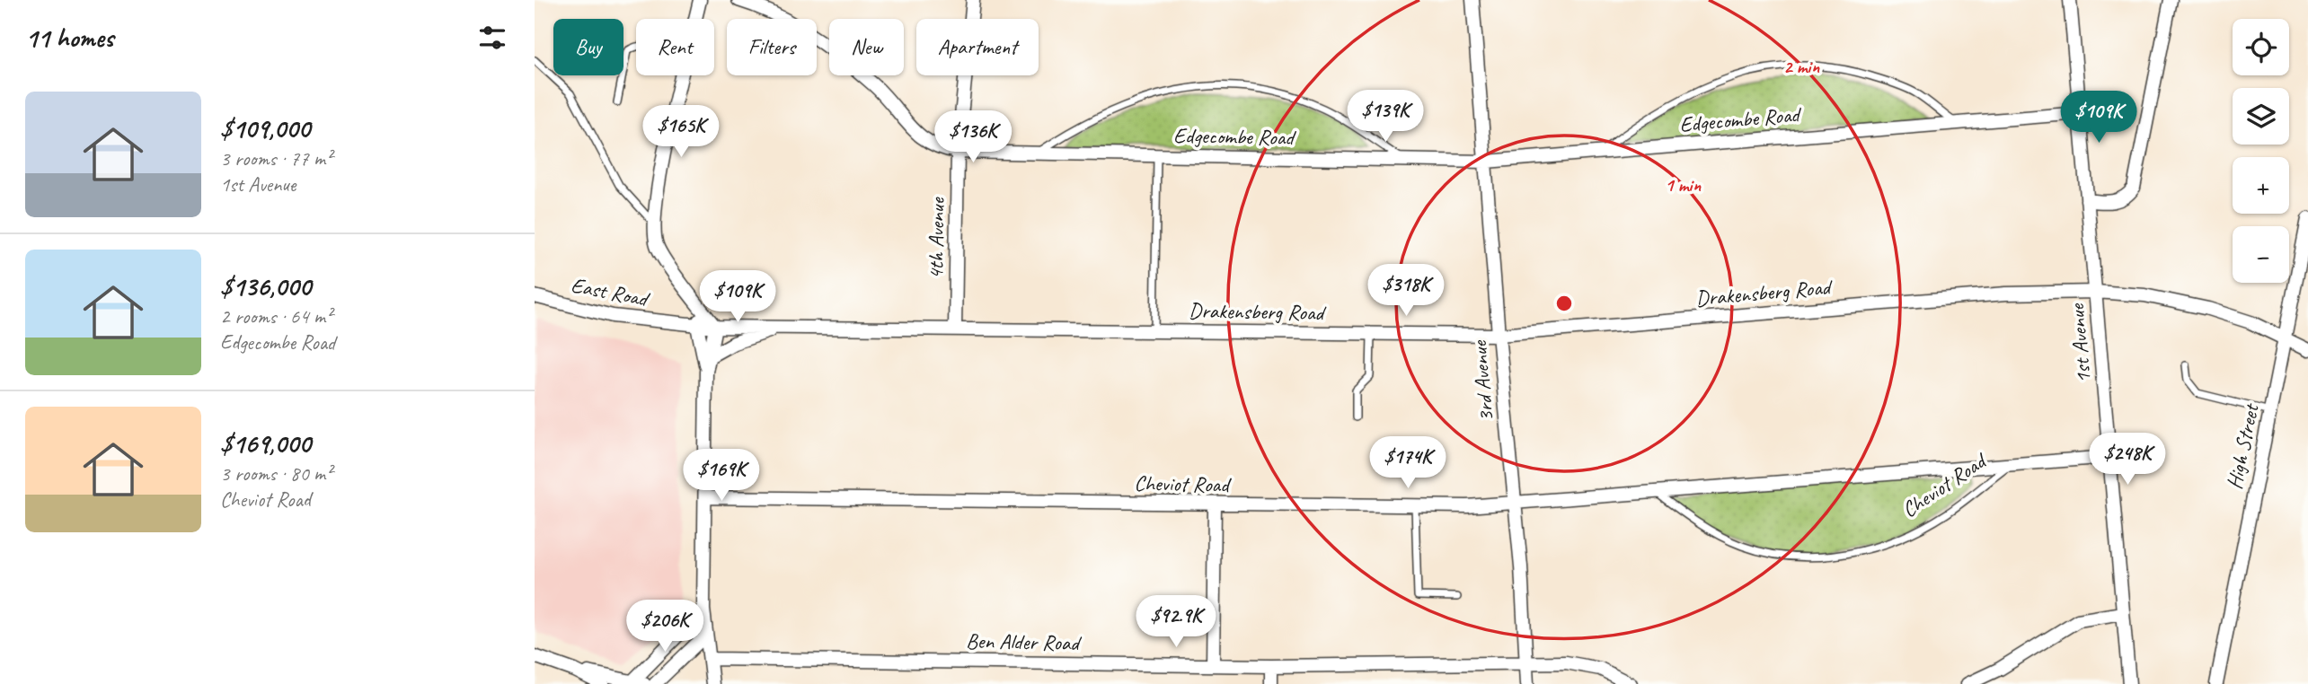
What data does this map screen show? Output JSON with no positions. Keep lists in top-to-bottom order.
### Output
{
  "streets": {
    "street": [
      "Edgecombe Road",
      "4th Avenue",
      "East Road",
      "Drakensberg Road",
      "1st Avenue",
      "3rd Avenue",
      "High Street",
      "Cheviot Road",
      "Ben Alder Road"
    ]
  },
  "crossings": [
    ["Edgecombe Road", "4th Avenue"],
    ["Edgecombe Road", "1st Avenue"],
    ["Edgecombe Road", "3rd Avenue"],
    ["4th Avenue", "Drakensberg Road"],
    ["East Road", "Drakensberg Road"],
    ["Drakensberg Road", "1st Avenue"],
    ["Drakensberg Road", "3rd Avenue"],
    ["Drakensberg Road", "High Street"],
    ["1st Avenue", "Cheviot Road"],
    ["3rd Avenue", "Cheviot Road"],
    ["3rd Avenue", "Ben Alder Road"]
  ],
  "page": {
    "heading": "11 homes",
    "map_buttons": ["+", "−"],
    "chip": [
      "Buy",
      "Rent",
      "Filters",
      "New",
      "Apartment"
    ],
    "list": [
      {
        "name": "$109,000",
        "note": "3 rooms · 77 m² · 1st Avenue"
      },
      {
        "name": "$136,000",
        "note": "2 rooms · 64 m² · Edgecombe Road"
      },
      {
        "name": "$169,000",
        "note": "3 rooms · 80 m² · Cheviot Road"
      }
    ],
    "price": [
      "$139K",
      "$109K",
      "$165K",
      "$136K",
      "$318K",
      "$109K",
      "$248K",
      "$174K",
      "$169K",
      "$92.9K",
      "$206K"
    ]
  },
  "rings": ["2 min", "1 min"]
}
